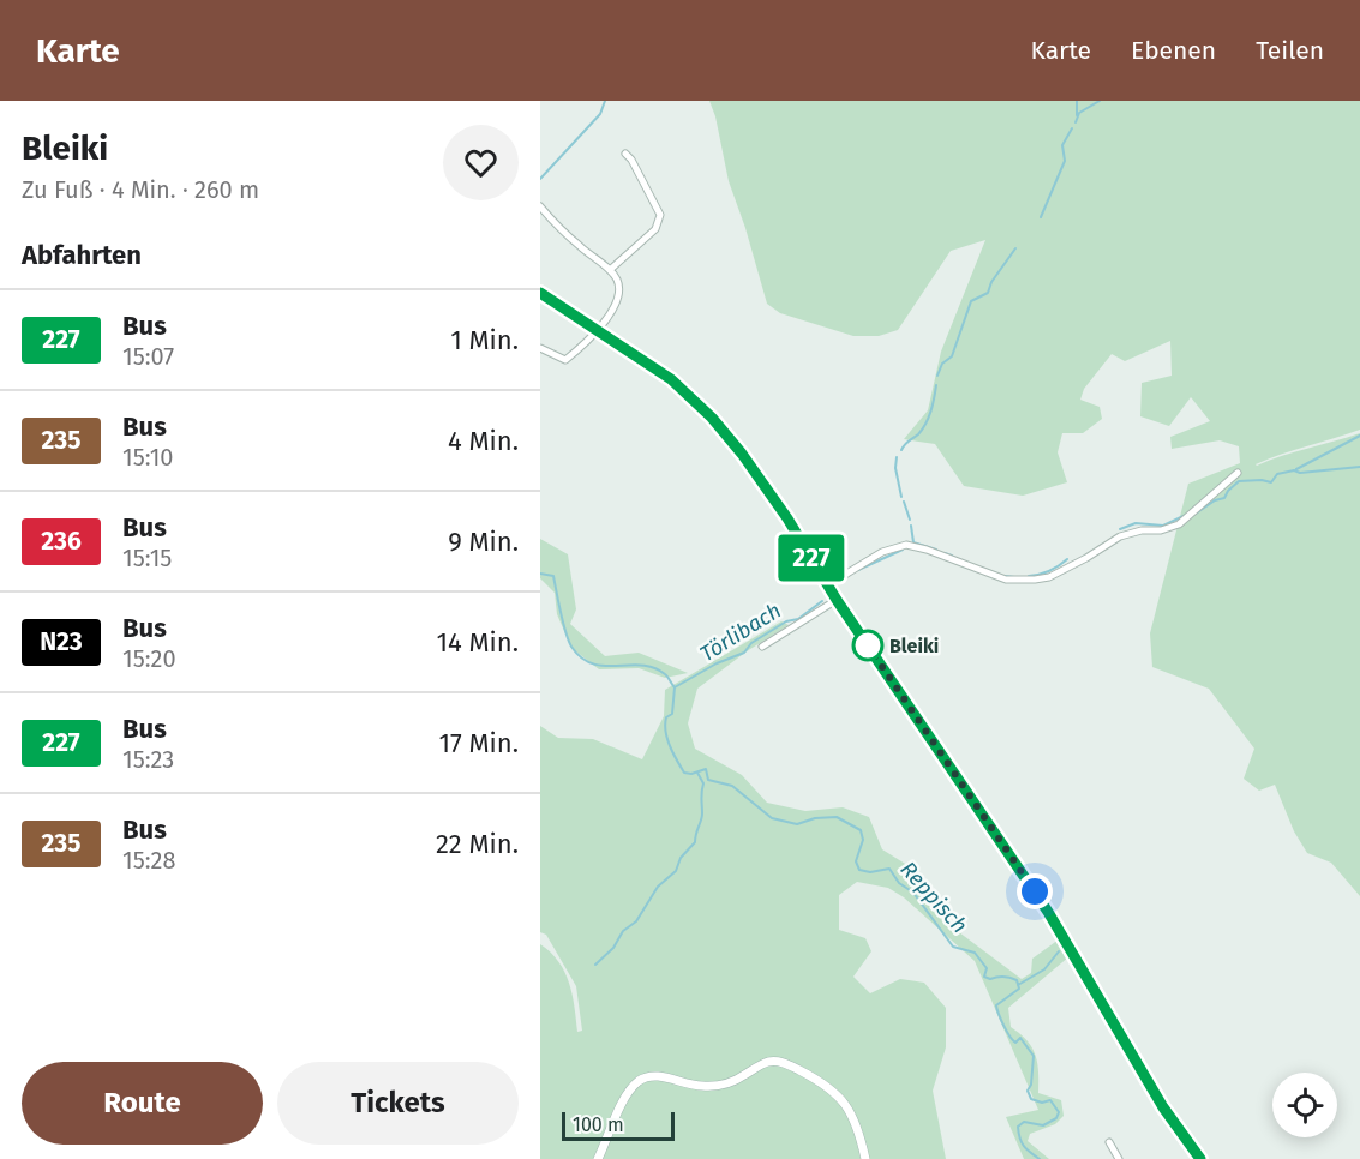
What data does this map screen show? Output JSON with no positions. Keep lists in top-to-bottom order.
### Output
{
  "water": ["Törlibach", "Reppisch"],
  "places": ["Bleiki"],
  "lines": ["bus line 227"],
  "scale_bar": "100 m",
  "page": {
    "header": "Karte",
    "nav": ["Karte", "Ebenen", "Teilen"],
    "heading": [
      ["Bleiki", "Zu Fuß · 4 Min. · 260 m"],
      "Abfahrten"
    ],
    "on_map": "227",
    "list": [
      {
        "mark": "227",
        "name": "Bus",
        "note": "15:07",
        "value": "1 Min."
      },
      {
        "mark": "235",
        "name": "Bus",
        "note": "15:10",
        "value": "4 Min."
      },
      {
        "mark": "236",
        "name": "Bus",
        "note": "15:15",
        "value": "9 Min."
      },
      {
        "mark": "N23",
        "name": "Bus",
        "note": "15:20",
        "value": "14 Min."
      },
      {
        "mark": "227",
        "name": "Bus",
        "note": "15:23",
        "value": "17 Min."
      },
      {
        "mark": "235",
        "name": "Bus",
        "note": "15:28",
        "value": "22 Min."
      }
    ],
    "buttons": ["Route", "Tickets"],
    "scale": "100 m"
  }
}
